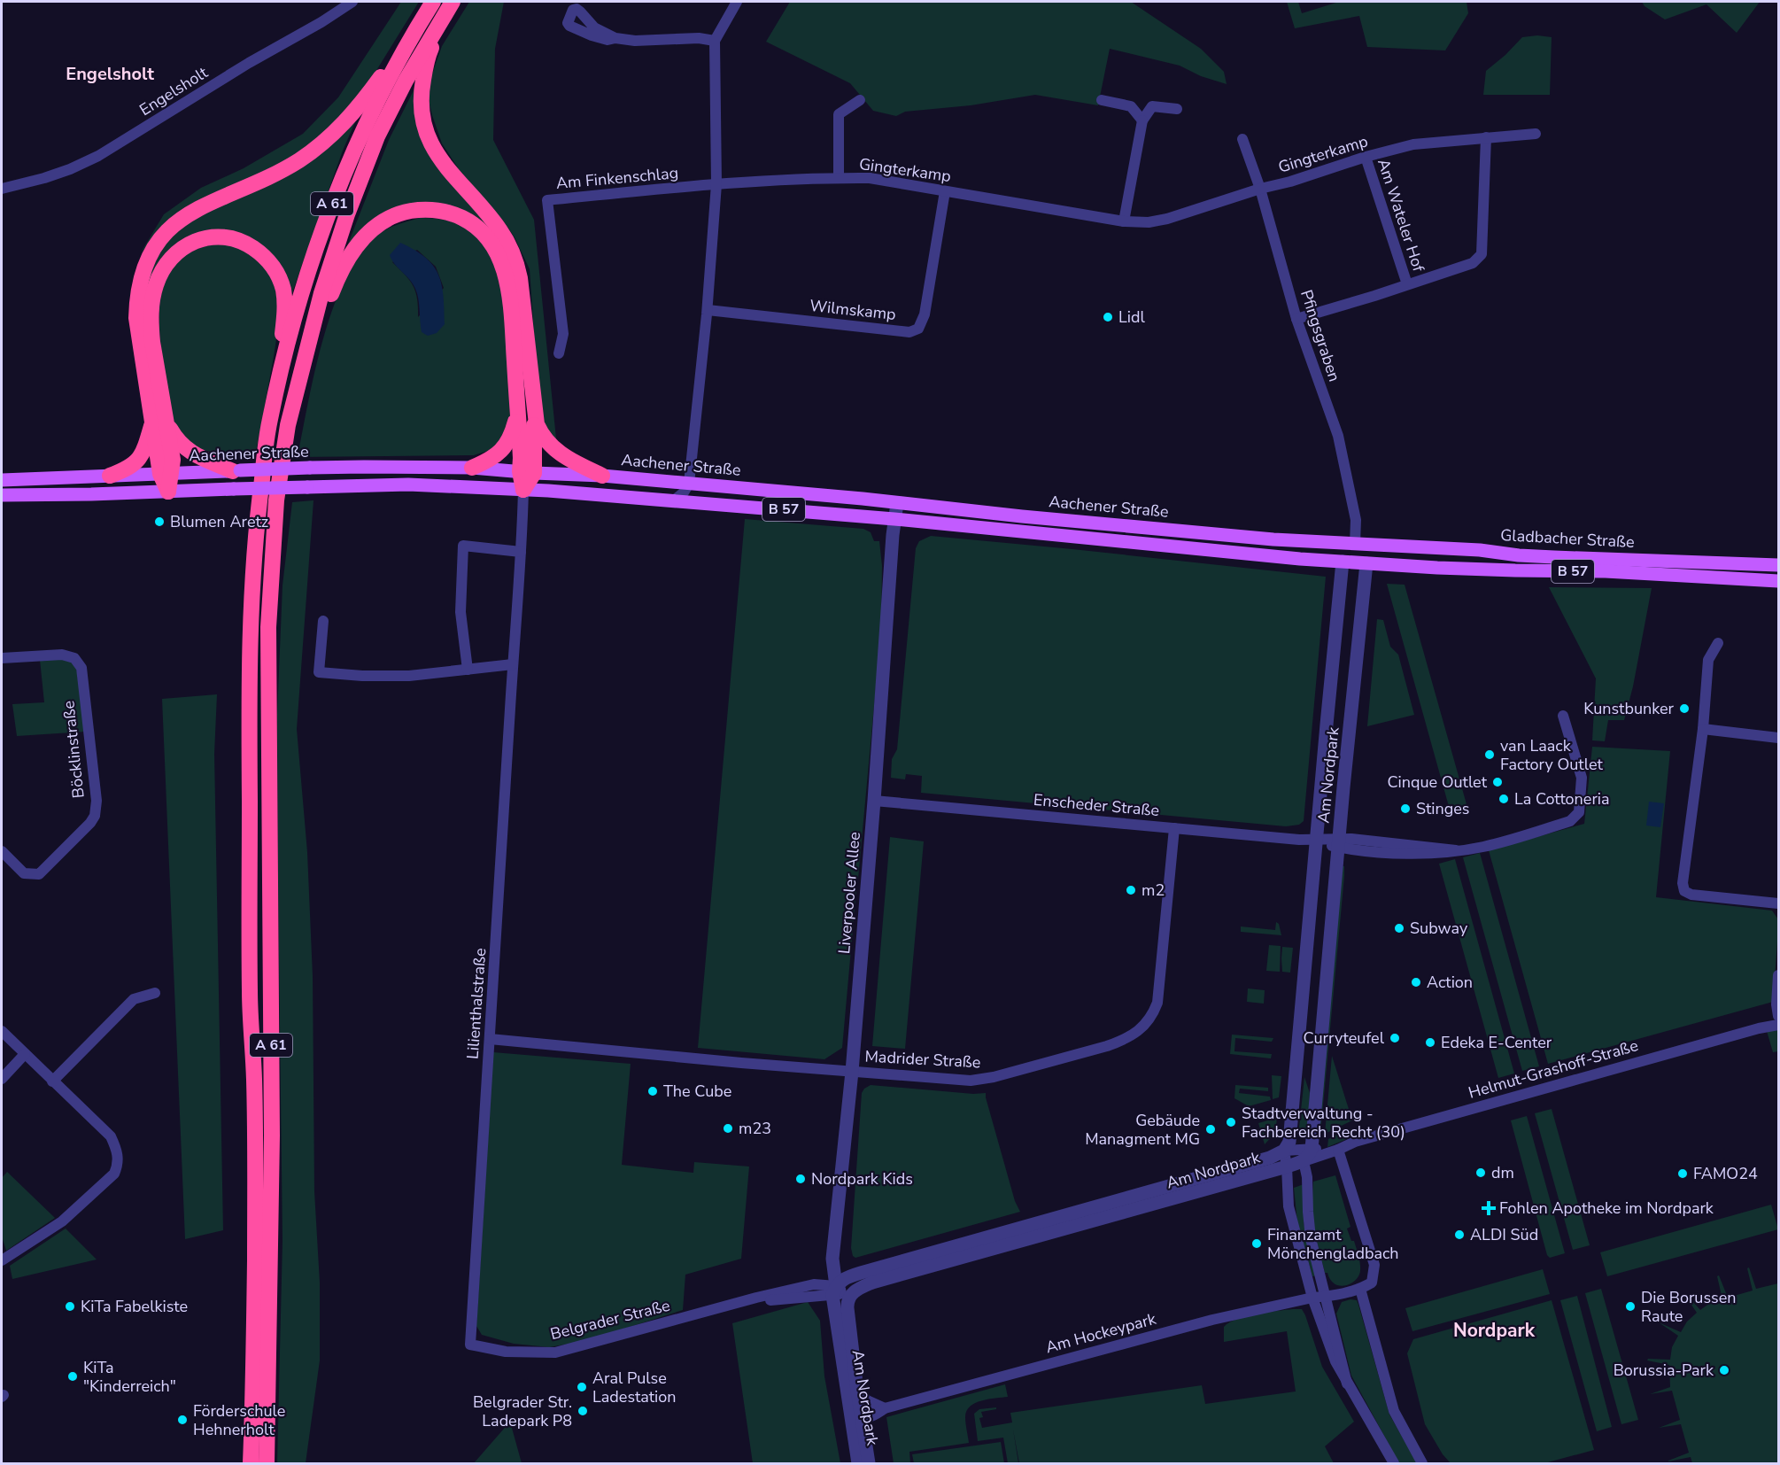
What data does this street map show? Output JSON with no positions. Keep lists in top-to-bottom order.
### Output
{
  "streets": {
    "highway": ["A 61"],
    "main road": ["Aachener Straße", "B 57", "Gladbacher Straße"],
    "street": [
      "Engelsholt",
      "Gingterkamp",
      "Am Finkenschlag",
      "Am Wateler Hof",
      "Wilmskamp",
      "Pfingsgraben",
      "Böcklinstraße",
      "Am Nordpark",
      "Enscheder Straße",
      "Liverpooler Allee",
      "Lilienthalstraße",
      "Madrider Straße",
      "Helmut-Grashoff-Straße",
      "Belgrader Straße",
      "Am Hockeypark"
    ]
  },
  "crossings": [
    ["Gingterkamp", "Am Finkenschlag"],
    ["Gingterkamp", "Am Wateler Hof"],
    ["Gingterkamp", "Wilmskamp"],
    ["Gingterkamp", "Pfingsgraben"],
    ["Am Wateler Hof", "Pfingsgraben"],
    ["Pfingsgraben", "Aachener Straße"],
    ["Pfingsgraben", "Gladbacher Straße"],
    ["Aachener Straße", "B 57"],
    ["Aachener Straße", "Gladbacher Straße"],
    ["Aachener Straße", "Am Nordpark"],
    ["Aachener Straße", "Liverpooler Allee"],
    ["Aachener Straße", "Lilienthalstraße"],
    ["B 57", "Gladbacher Straße"],
    ["B 57", "Am Nordpark"],
    ["Gladbacher Straße", "Am Nordpark"],
    ["Am Nordpark", "Enscheder Straße"],
    ["Am Nordpark", "Liverpooler Allee"],
    ["Am Nordpark", "Helmut-Grashoff-Straße"],
    ["Am Nordpark", "Belgrader Straße"],
    ["Am Nordpark", "Am Hockeypark"],
    ["Enscheder Straße", "Liverpooler Allee"],
    ["Enscheder Straße", "Madrider Straße"],
    ["Liverpooler Allee", "Madrider Straße"],
    ["Liverpooler Allee", "Belgrader Straße"],
    ["Lilienthalstraße", "Madrider Straße"],
    ["Lilienthalstraße", "Belgrader Straße"]
  ],
  "districts": ["Engelsholt", "Nordpark"],
  "places": {
    "other": [
      "Lidl",
      "Blumen Aretz",
      "Kunstbunker",
      "van Laack Factory Outlet",
      "Cinque Outlet",
      "La Cottoneria",
      "Stinges",
      "m2",
      "Subway",
      "Action",
      "Curryteufel",
      "Edeka E-Center",
      "The Cube",
      "Stadtverwaltung - Fachbereich Recht (30)",
      "m23",
      "Gebäude Managment MG",
      "dm",
      "FAMO24",
      "Nordpark Kids",
      "ALDI Süd",
      "Finanzamt Mönchengladbach",
      "KiTa Fabelkiste",
      "Die Borussen Raute",
      "Borussia-Park",
      "KiTa \"Kinderreich\"",
      "Aral Pulse Ladestation",
      "Belgrader Str. Ladepark P8",
      "Förderschule Hehnerholt"
    ],
    "health": ["Fohlen Apotheke im Nordpark"]
  }
}
